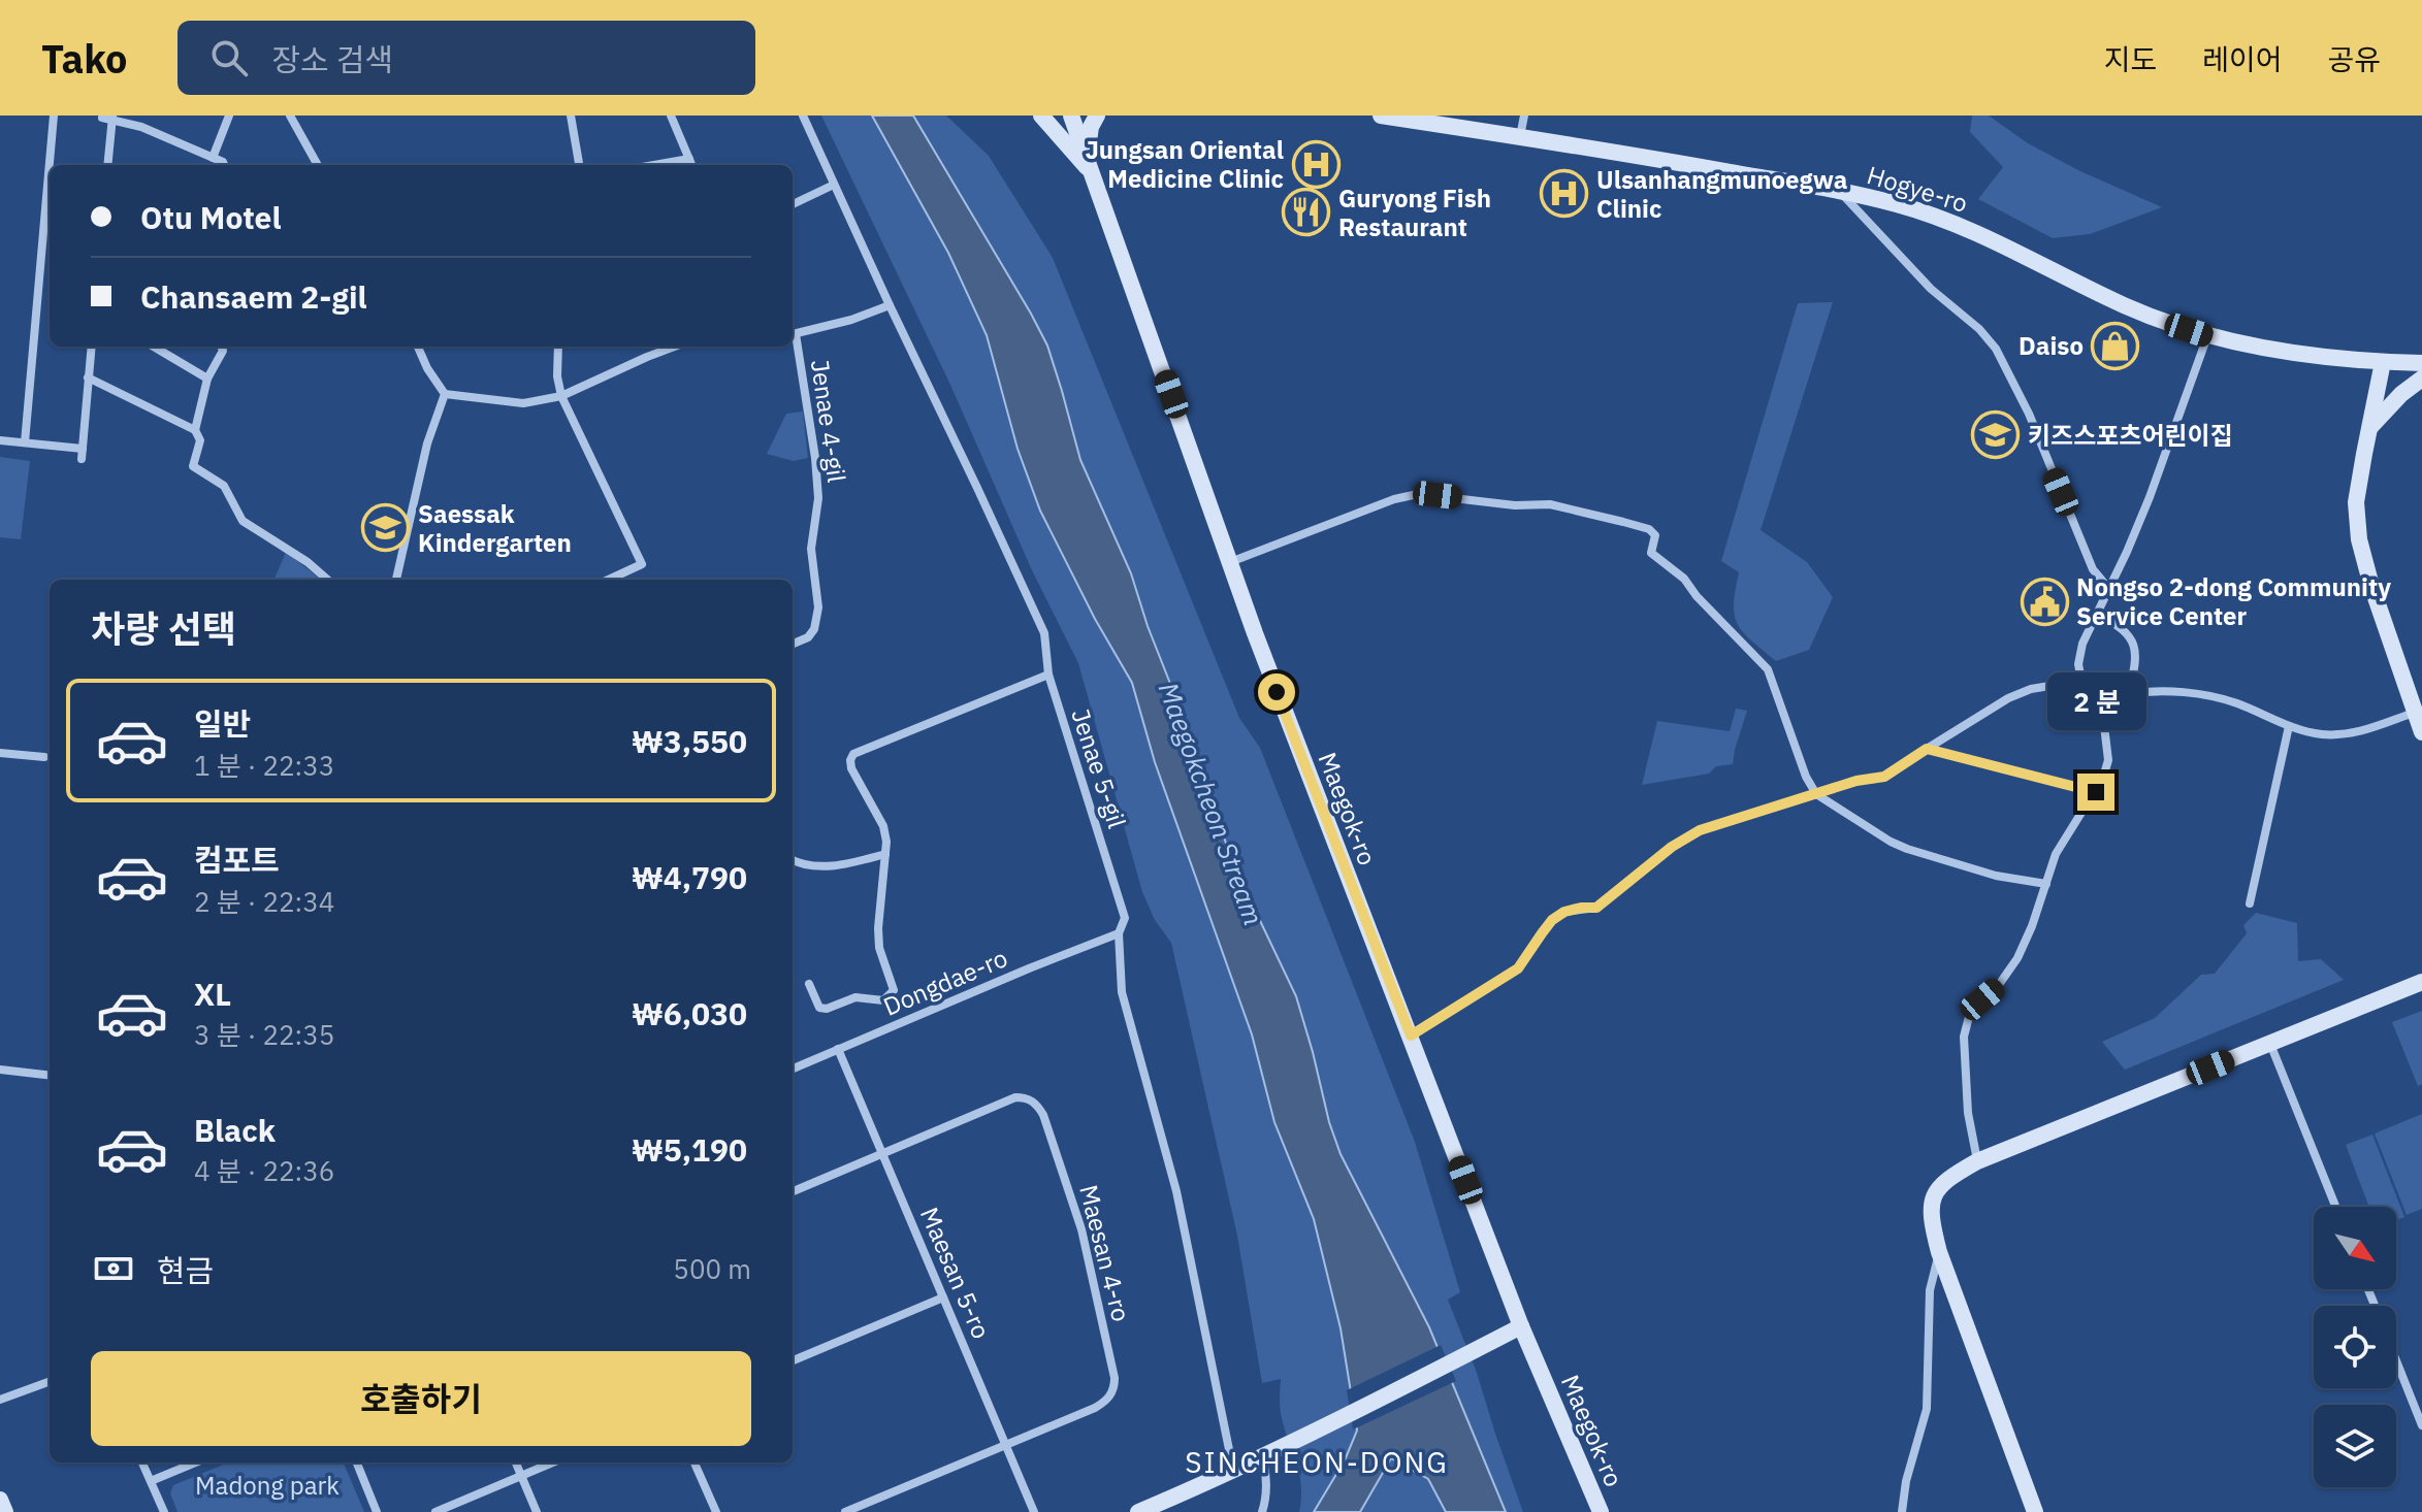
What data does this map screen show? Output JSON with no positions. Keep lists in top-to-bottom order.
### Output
{
  "streets": {
    "street": [
      "Hogye-ro",
      "Jenae 4-gil",
      "Jenae 5-gil",
      "Maegok-ro",
      "Dongdae-ro",
      "Maesan 4-ro",
      "Maesan 5-ro"
    ]
  },
  "crossings": [
    ["Jenae 5-gil", "Dongdae-ro"],
    ["Dongdae-ro", "Maesan 5-ro"],
    ["Maesan 4-ro", "Maesan 5-ro"]
  ],
  "districts": ["SINCHEON-DONG"],
  "water": ["Maegokcheon Stream"],
  "parks": ["Madong park"],
  "places": {
    "hospital": ["Jungsan Oriental Medicine Clinic", "Ulsanhangmunoegwa Clinic"],
    "restaurant": ["Guryong Fish Restaurant"],
    "shop": ["Daiso"],
    "school or university": ["키즈스포츠어린이집", "Saessak Kindergarten"],
    "public building": ["Nongso 2-dong Community Service Center"]
  },
  "north": "bottom right",
  "page": {
    "header": "Tako",
    "search": "장소 검색",
    "nav": ["지도", "레이어", "공유"],
    "banner": ["Otu Motel", "Chansaem 2-gil"],
    "heading": "차량 선택",
    "bubble": "2 분",
    "list": [
      {
        "name": "일반",
        "note": "1 분 · 22:33",
        "value": "₩3,550"
      },
      {
        "name": "컴포트",
        "note": "2 분 · 22:34",
        "value": "₩4,790"
      },
      {
        "name": "XL",
        "note": "3 분 · 22:35",
        "value": "₩6,030"
      },
      {
        "name": "Black",
        "note": "4 분 · 22:36",
        "value": "₩5,190"
      }
    ],
    "pay": ["현금", "500 m"],
    "buttons": "호출하기"
  }
}
